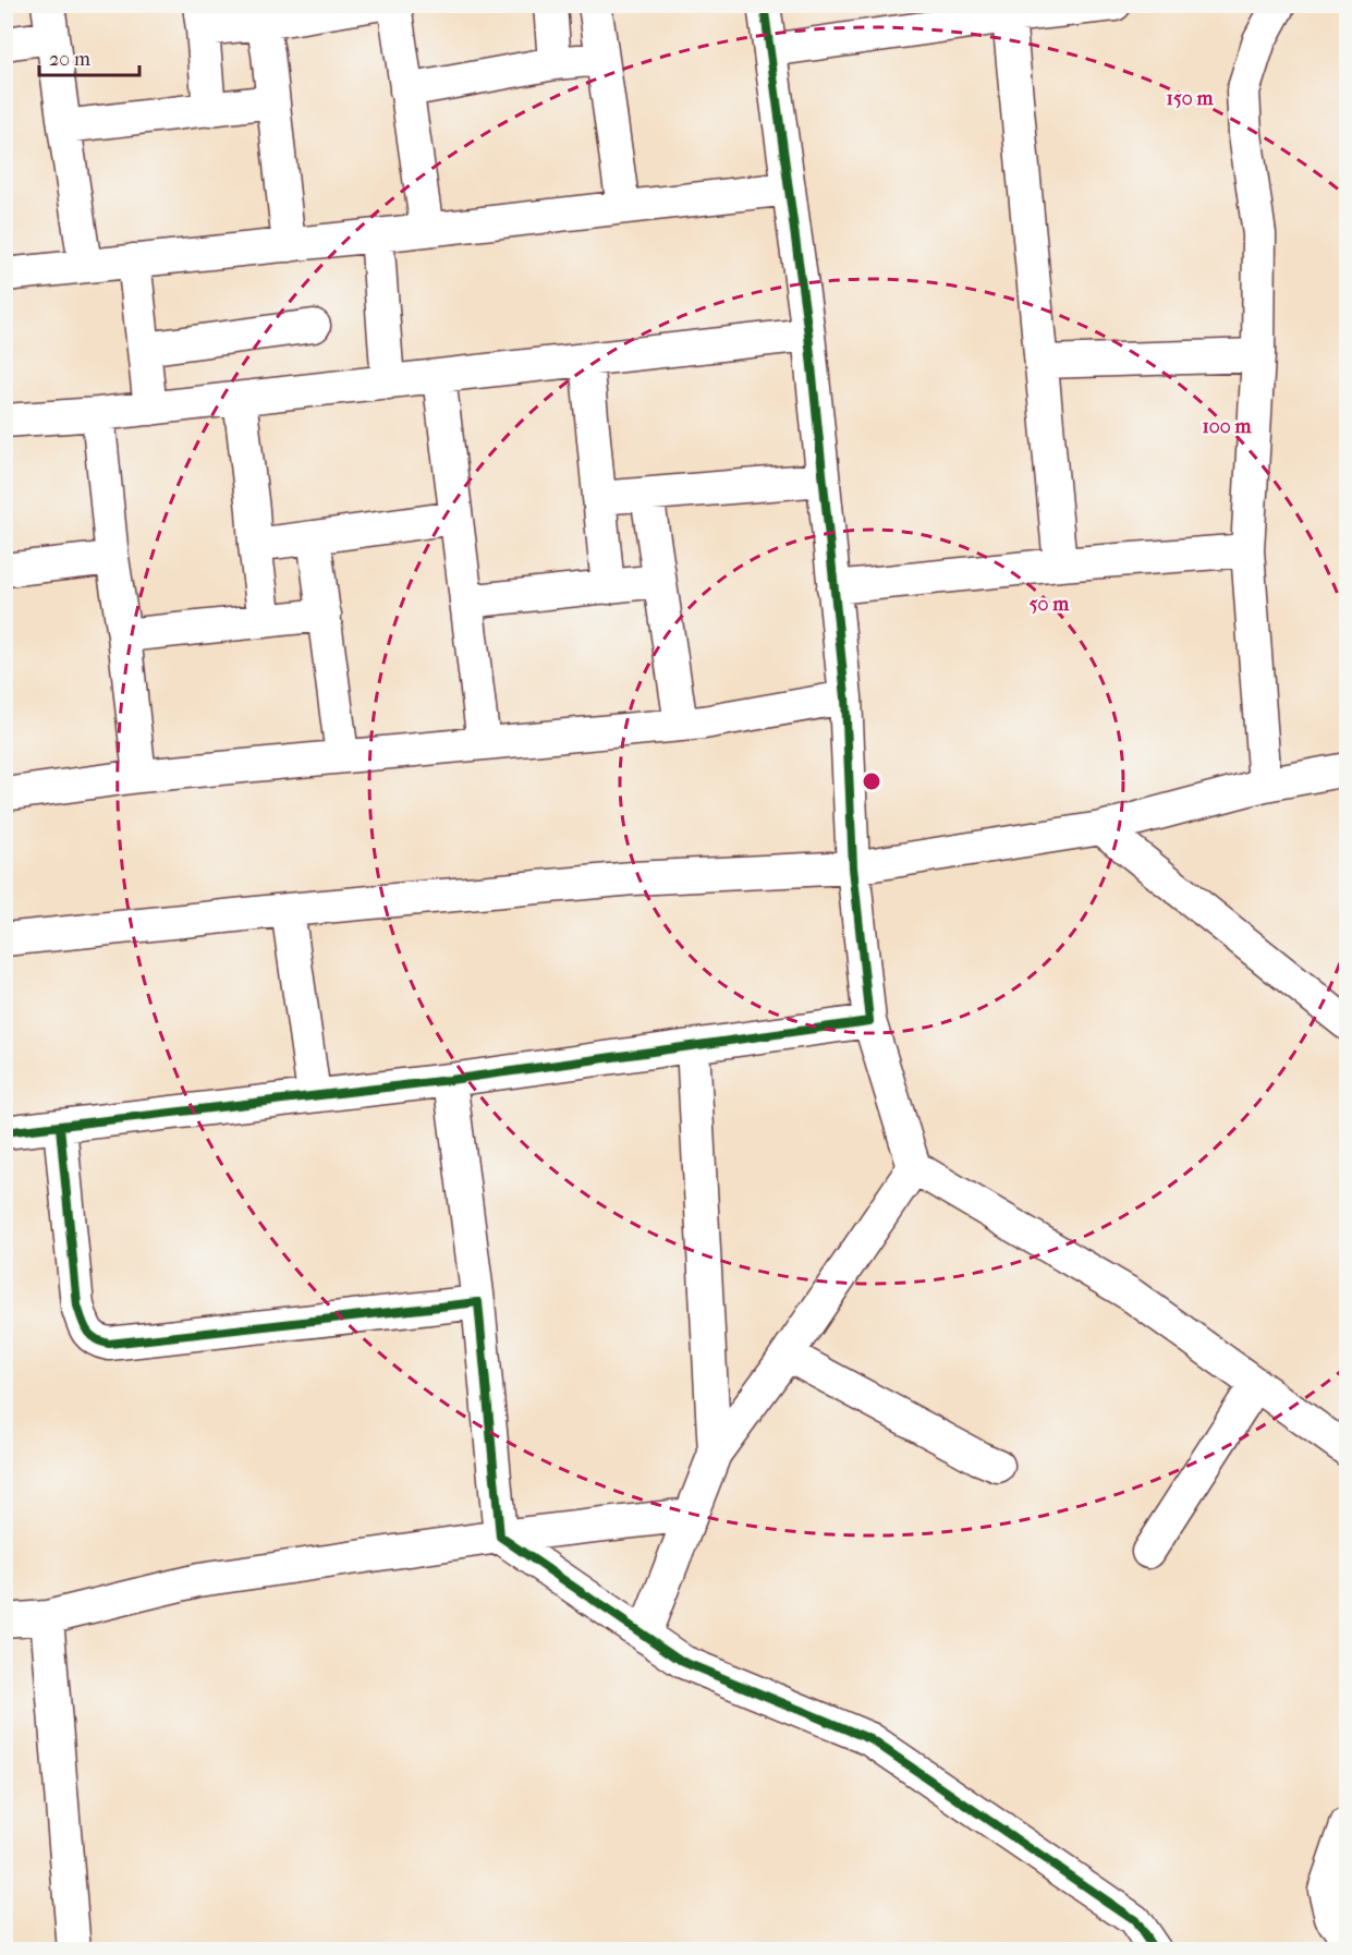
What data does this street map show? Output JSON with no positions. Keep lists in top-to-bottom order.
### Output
{
  "scale_bar": "20 m",
  "rings": ["150 m", "100 m", "50 m"]
}
